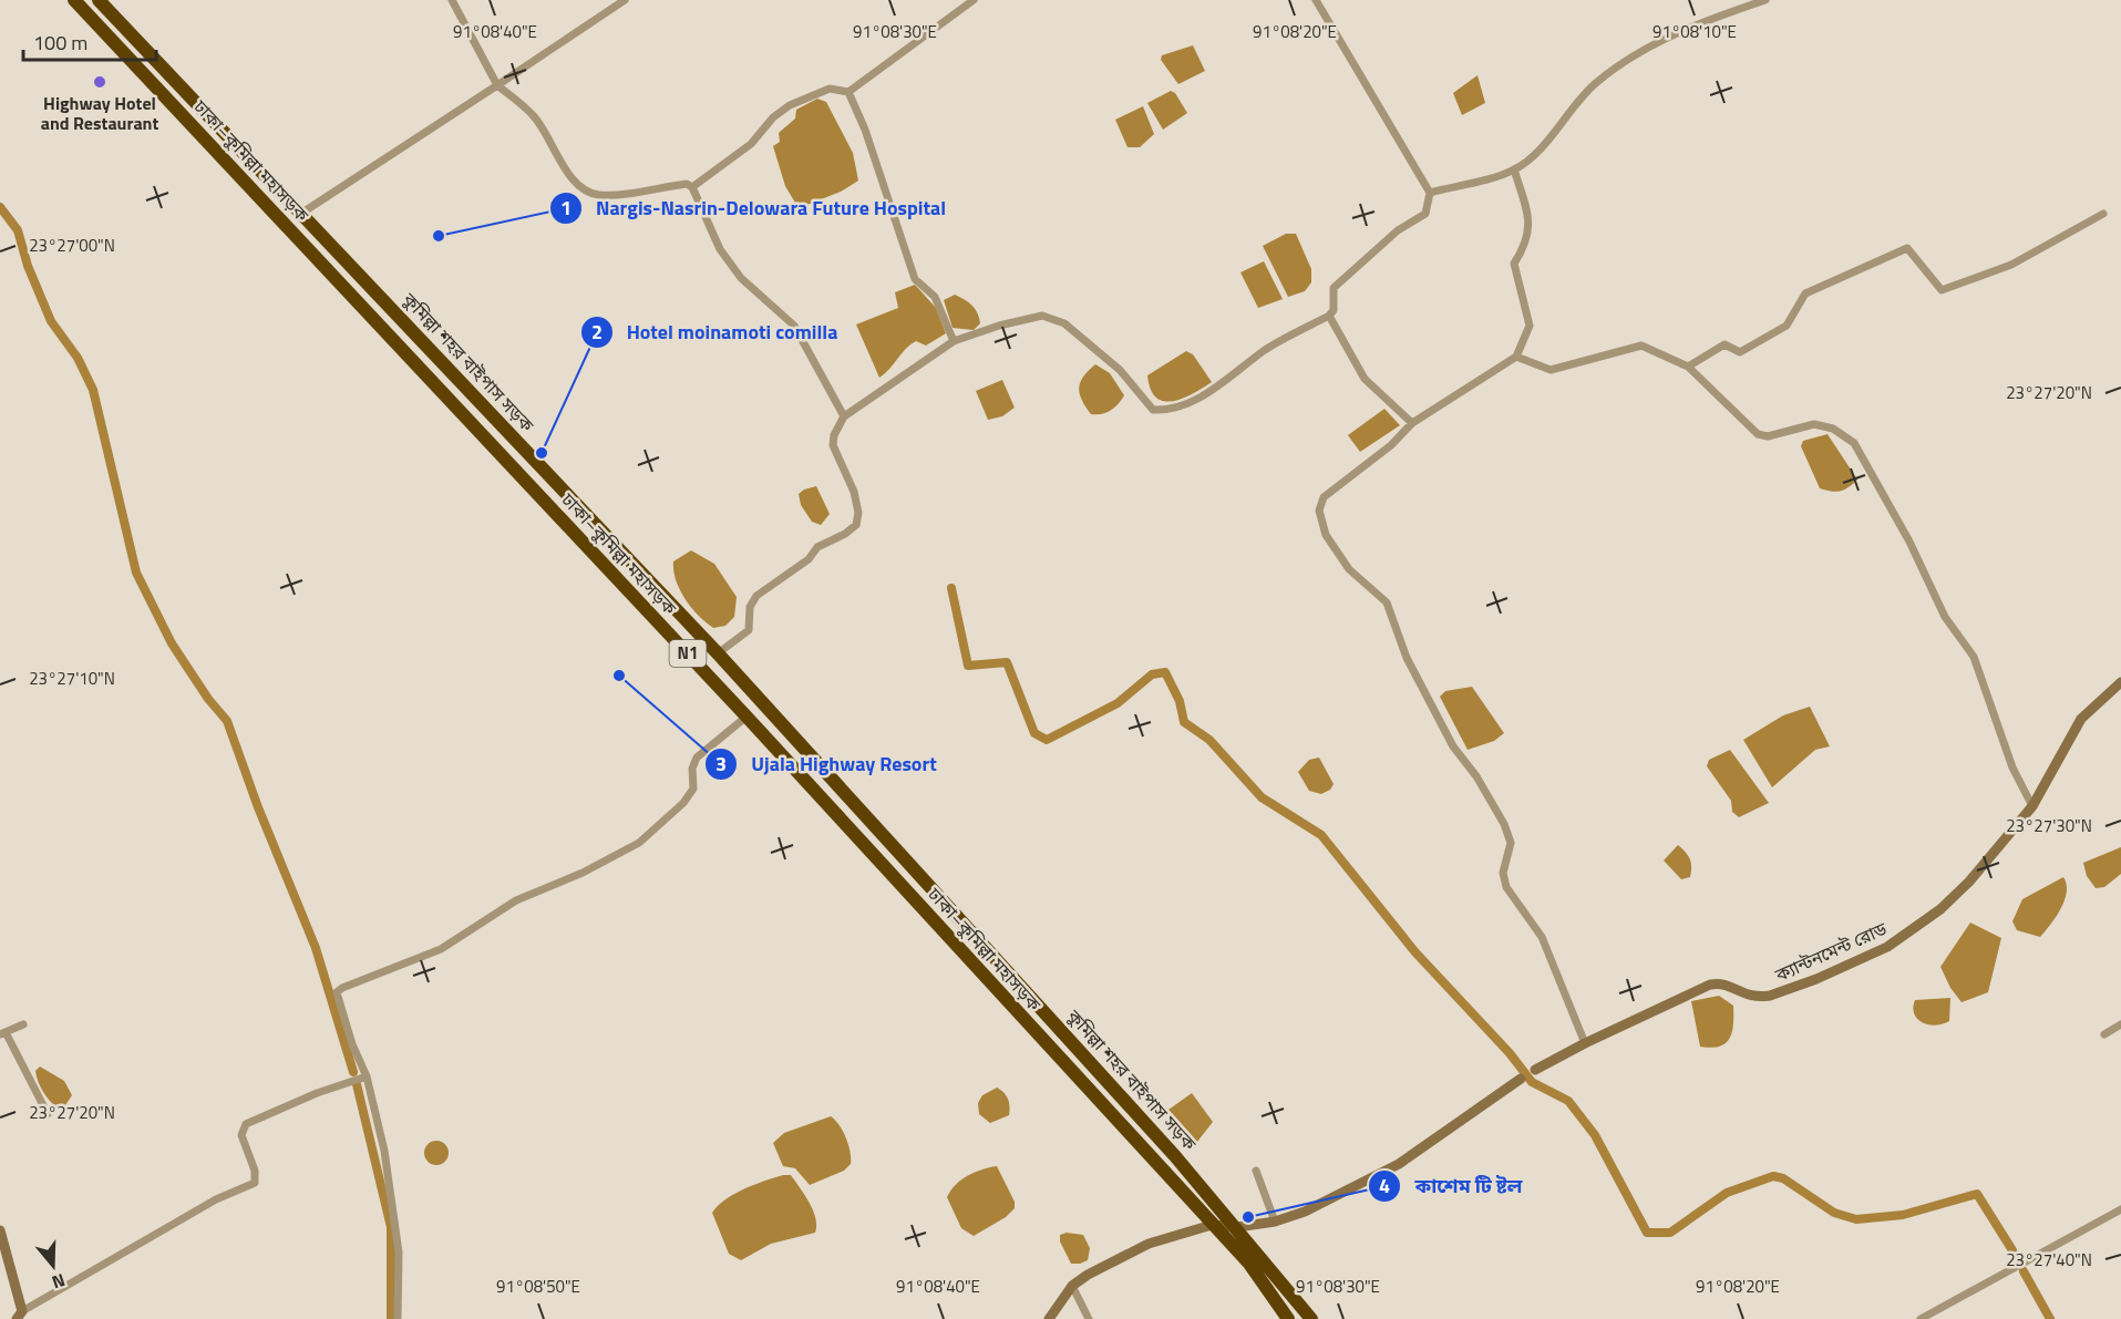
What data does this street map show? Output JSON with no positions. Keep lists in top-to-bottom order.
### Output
{
  "streets": {
    "highway": ["ঢাকা–কুমিল্লা মহাসড়ক", "কুমিল্লা শহর বাইপাস সড়ক", "N1"],
    "main road": ["ক্যান্টনমেন্ট রোড"]
  },
  "places": [
    "Highway Hotel and Restaurant",
    "Nargis-Nasrin-Delowara Future Hospital",
    "Hotel moinamoti comilla",
    "Ujala Highway Resort",
    "কাশেম টি ষ্টল"
  ],
  "scale_bar": "100 m",
  "north": "bottom",
  "coordinates": [
    "91°08'10\"E",
    "91°08'40\"E",
    "91°08'30\"E",
    "91°08'20\"E",
    "23°27'00\"N",
    "23°27'20\"N",
    "23°27'10\"N",
    "23°27'30\"N",
    "23°27'40\"N",
    "91°08'50\"E"
  ]
}
